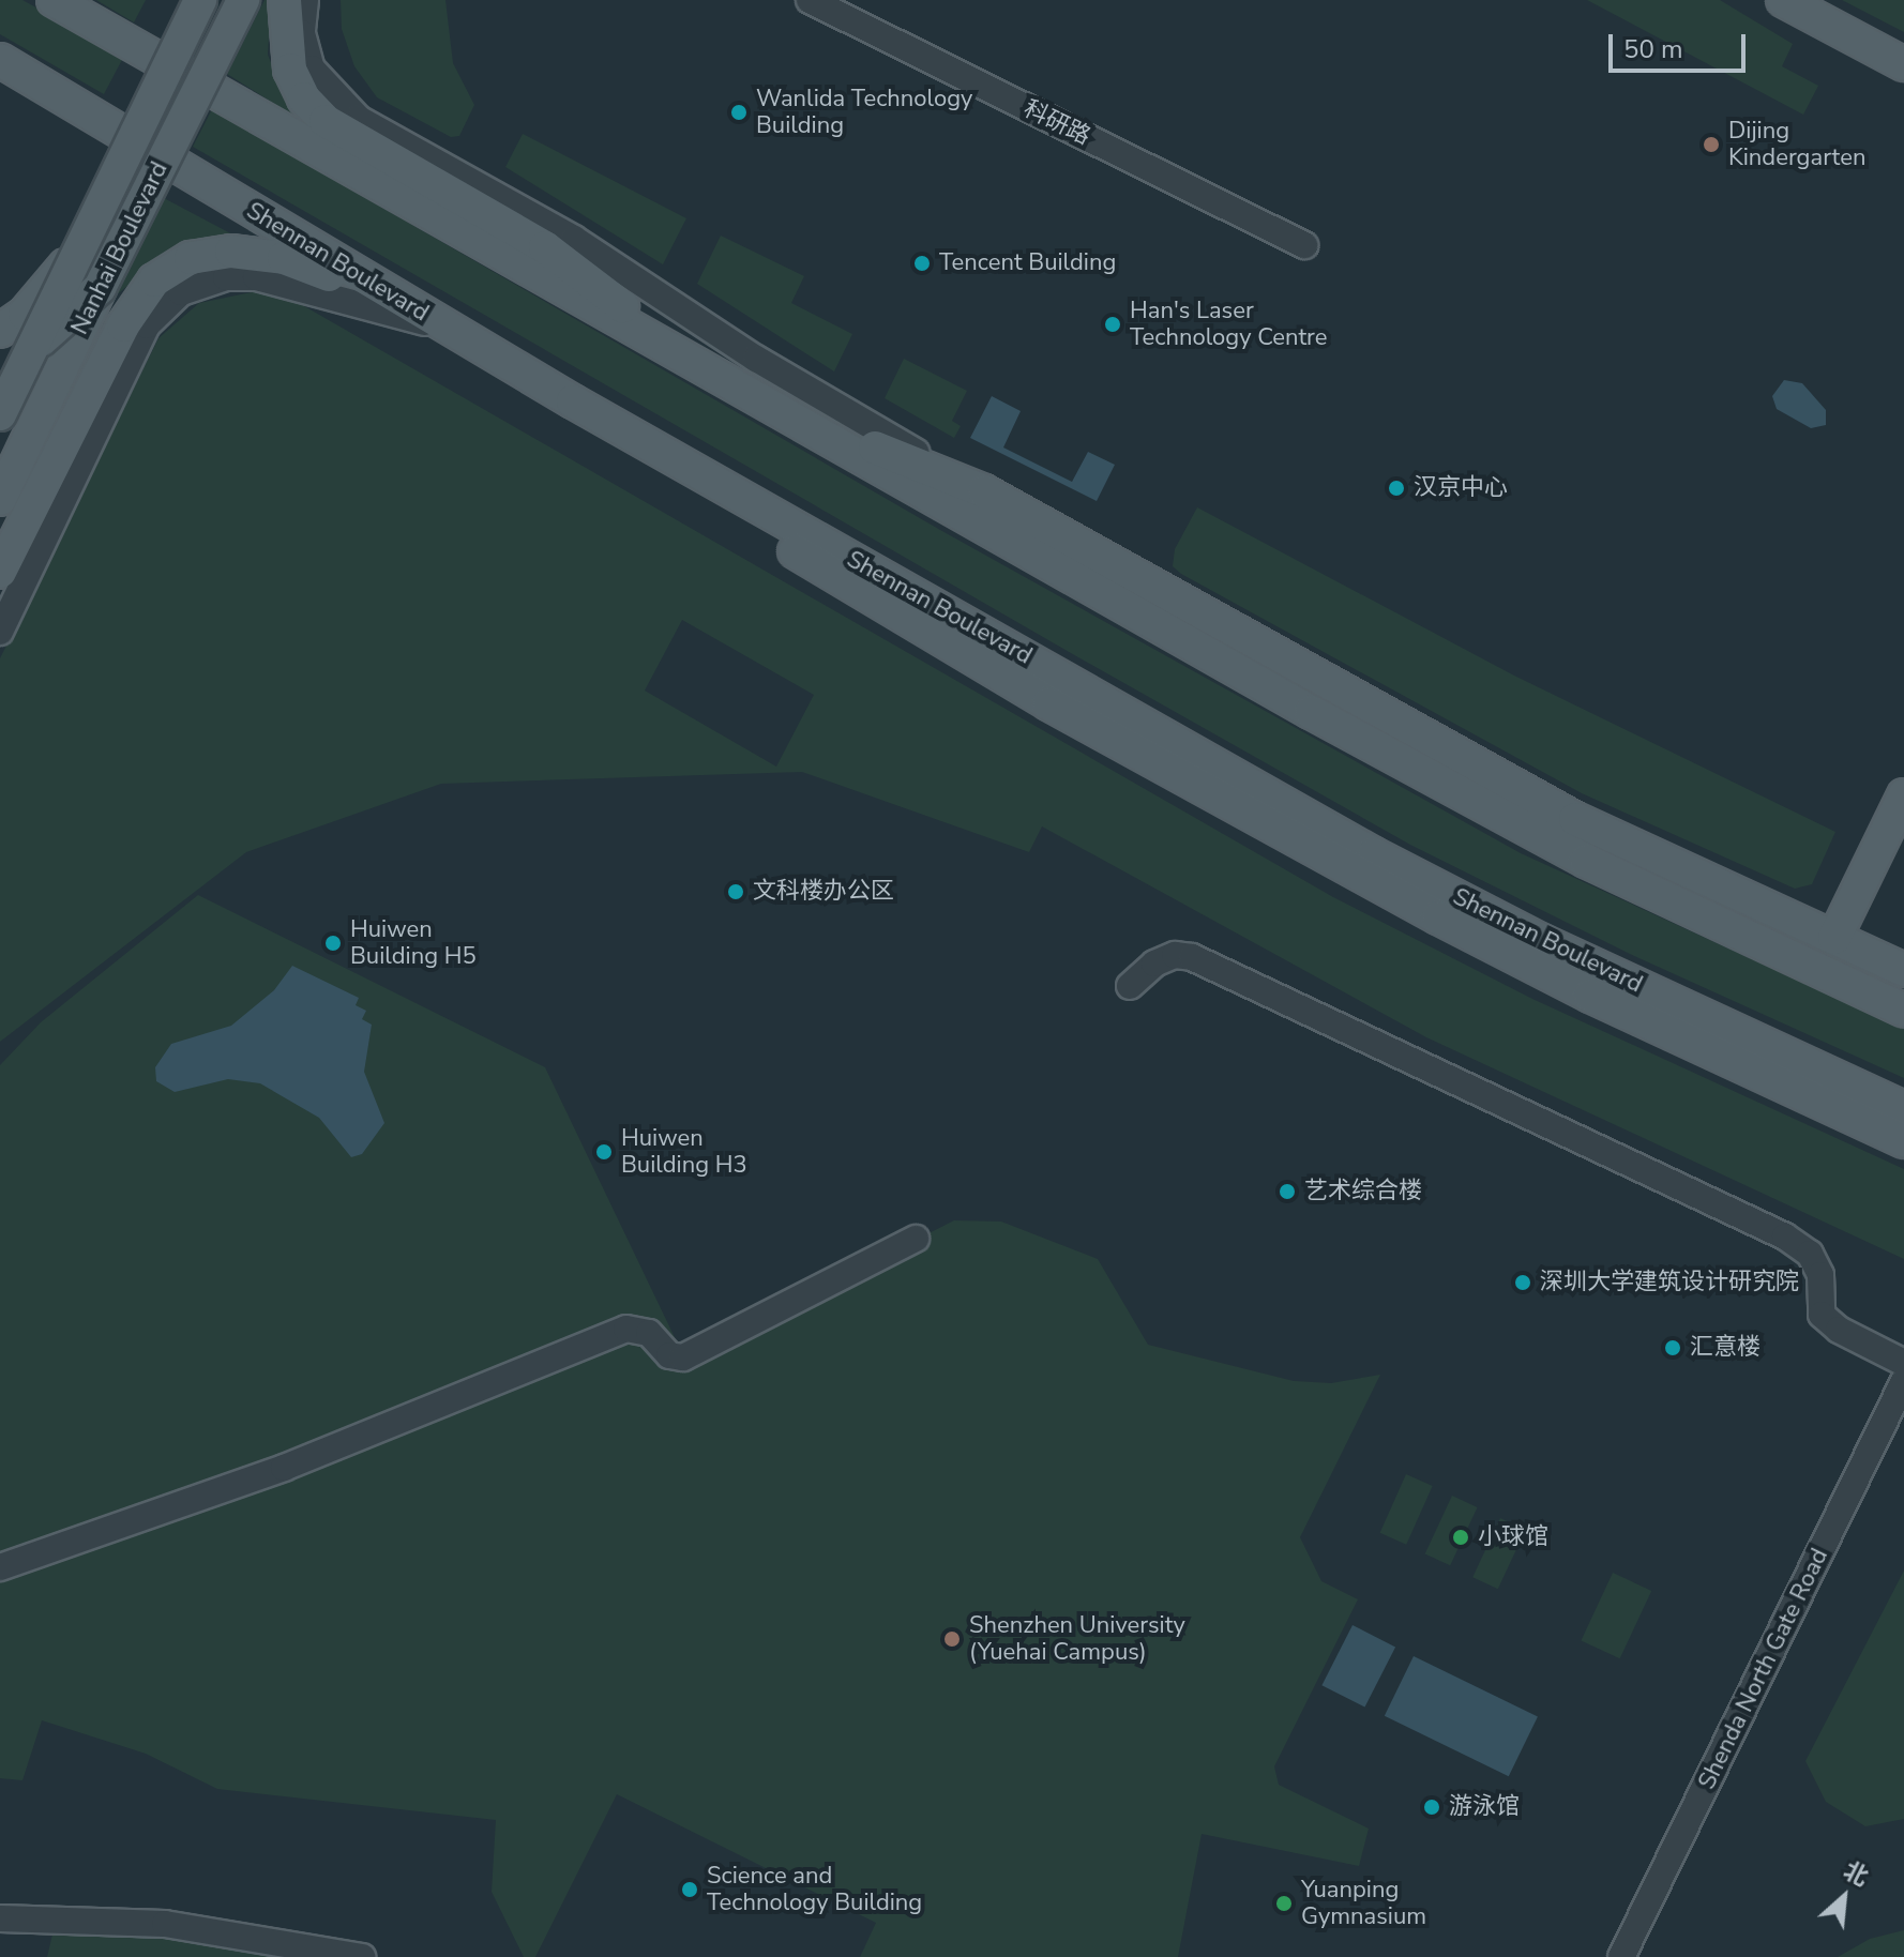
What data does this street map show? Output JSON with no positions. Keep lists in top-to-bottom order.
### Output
{
  "streets": {
    "main road": ["Nanhai Boulevard", "Shennan Boulevard"],
    "street": ["科研路", "Shenda North Gate Road"]
  },
  "places": [
    "Wanlida Technology Building",
    "Dijing Kindergarten",
    "Tencent Building",
    "Han's Laser Technology Centre",
    "汉京中心",
    "文科楼办公区",
    "Huiwen Building H5",
    "Huiwen Building H3",
    "艺术综合楼",
    "深圳大学建筑设计研究院",
    "汇意楼",
    "小球馆",
    "Shenzhen University (Yuehai Campus)",
    "游泳馆",
    "Science and Technology Building",
    "Yuanping Gymnasium"
  ],
  "scale_bar": "50 m",
  "north": "top right"
}
